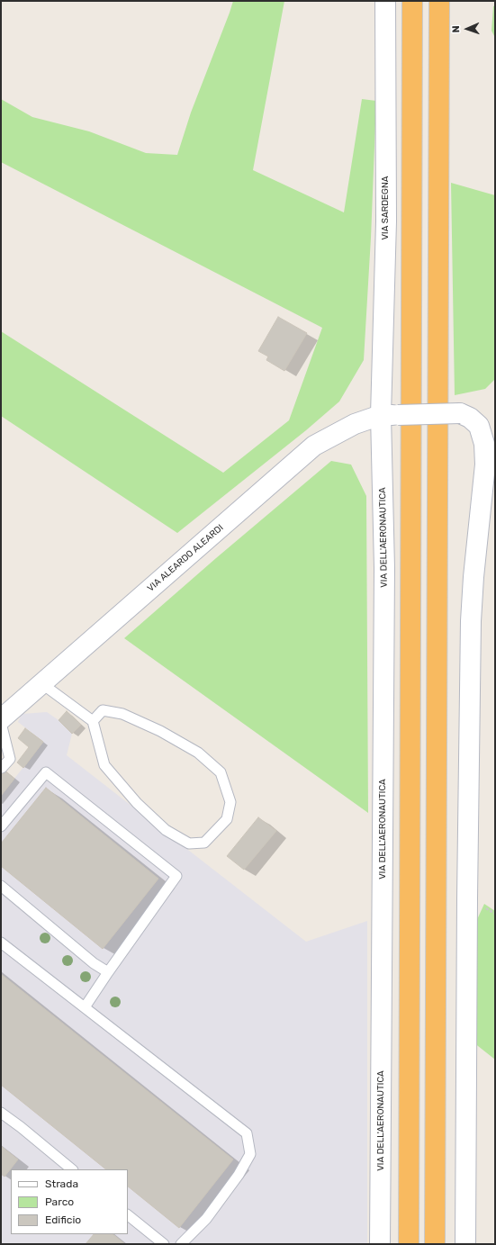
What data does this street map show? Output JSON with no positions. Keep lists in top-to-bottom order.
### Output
{
  "streets": {
    "street": ["VIA SARDEGNA", "VIA DELL'AERONAUTICA", "VIA ALEARDO ALEARDI"]
  },
  "crossings": [
    ["VIA SARDEGNA", "VIA DELL'AERONAUTICA"],
    ["VIA SARDEGNA", "VIA ALEARDO ALEARDI"],
    ["VIA DELL'AERONAUTICA", "VIA ALEARDO ALEARDI"]
  ],
  "legend": ["Strada", "Parco", "Edificio"],
  "north": "left"
}
